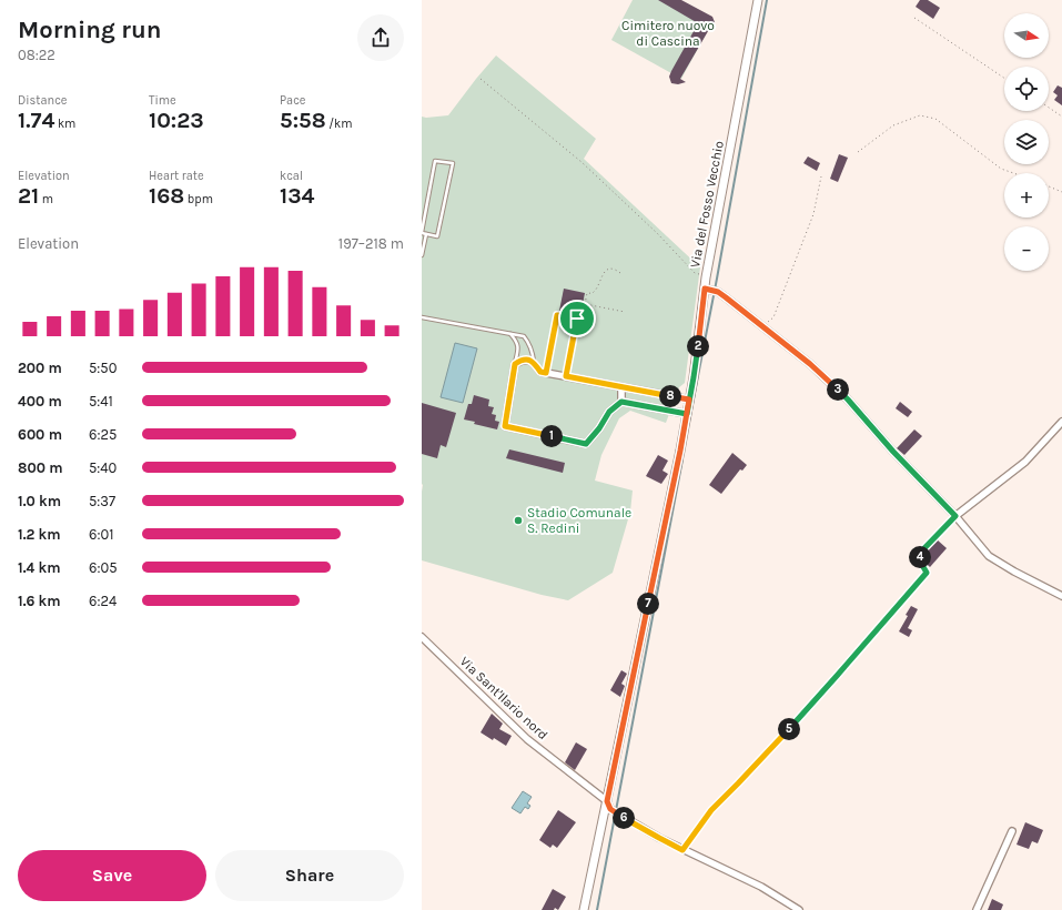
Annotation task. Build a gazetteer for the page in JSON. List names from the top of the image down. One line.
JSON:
{"streets":{"street":["Via del Fosso Vecchio","Via Sant'Ilario nord"]},"crossings":[["Via del Fosso Vecchio","Via Sant'Ilario nord"]],"parks":["Cimitero nuovo di Cascina"],"places":["Stadio Comunale S. Redini"],"north":"right","page":{"heading":["Morning run","08:22"],"map_buttons":["+","−"],"stats":[["Distance","1.74 km"],["Time","10:23"],["Pace","5:58 /km"],["Elevation","21 m"],["Heart rate","168 bpm"],["kcal","134"]],"chart":["Elevation","197–218 m"],"pins":["2","3","8","1","4","7","5","6"],"list":[{"name":"200 m","note":"5:50"},{"name":"400 m","note":"5:41"},{"name":"600 m","note":"6:25"},{"name":"800 m","note":"5:40"},{"name":"1.0 km","note":"5:37"},{"name":"1.2 km","note":"6:01"},{"name":"1.4 km","note":"6:05"},{"name":"1.6 km","note":"6:24"}],"buttons":["Save","Share"]}}
